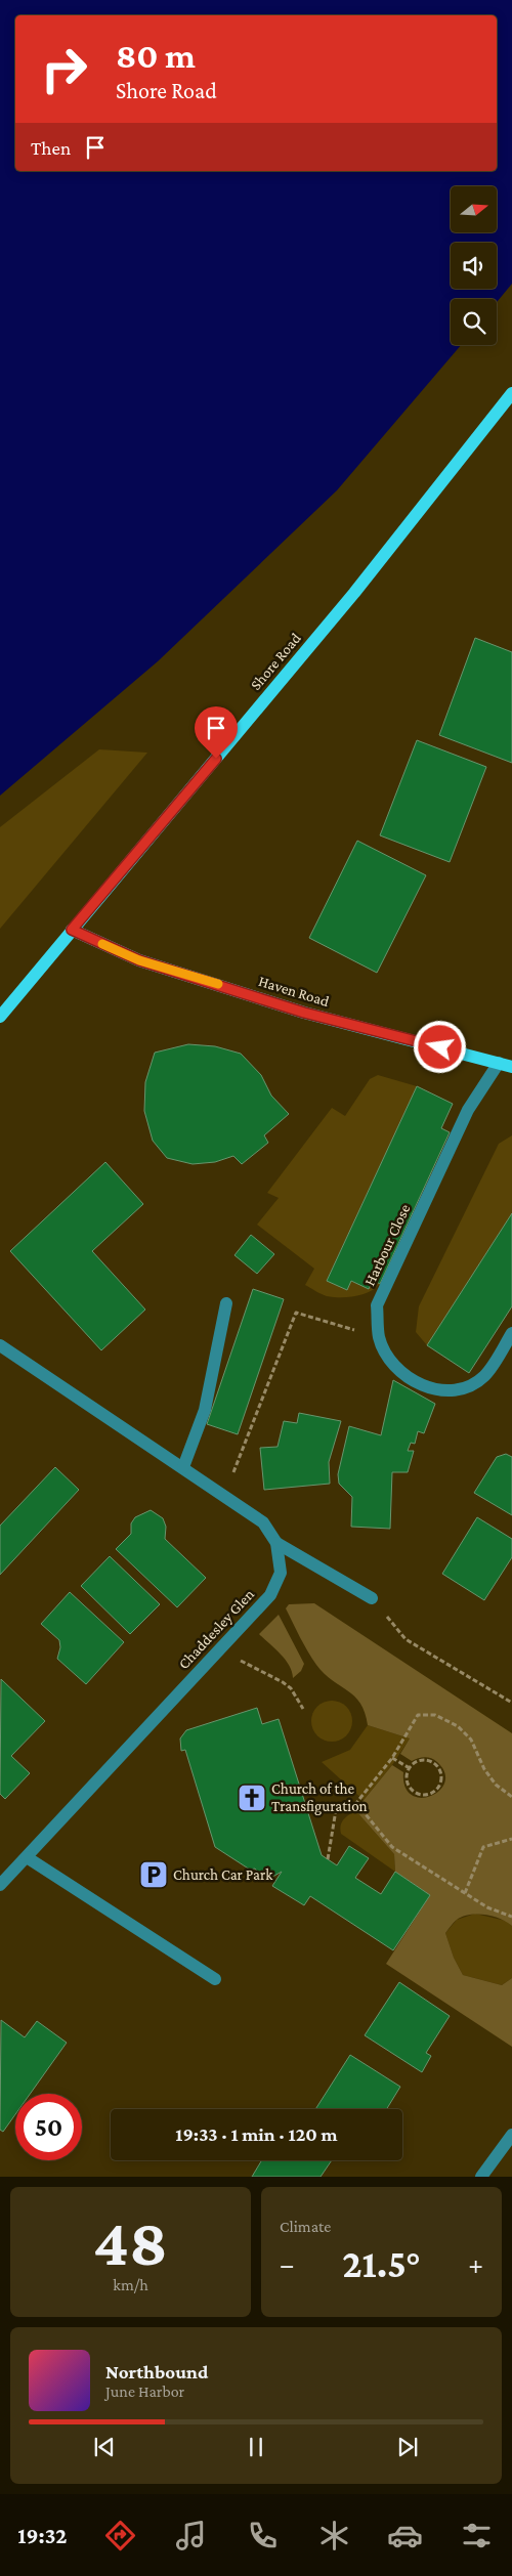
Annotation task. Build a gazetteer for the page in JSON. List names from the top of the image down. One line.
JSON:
{"streets":{"main road":["Shore Road","Haven Road"],"street":["Harbour Close","Chaddesley Glen"]},"crossings":[["Shore Road","Haven Road"],["Haven Road","Harbour Close"]],"places":{"church":["Church of the Transfiguration"],"parking":["Church Car Park"]},"north":"right","page":{"turn":["80 m","Shore Road"],"then":"Then","limit":"50","trip":"19:33 · 1 min · 120 m","tile":[["48","km/h"],"Climate"],"heat":["−","21.5°","+"],"song":["Northbound","June Harbor"],"tabs":"19:32"}}
